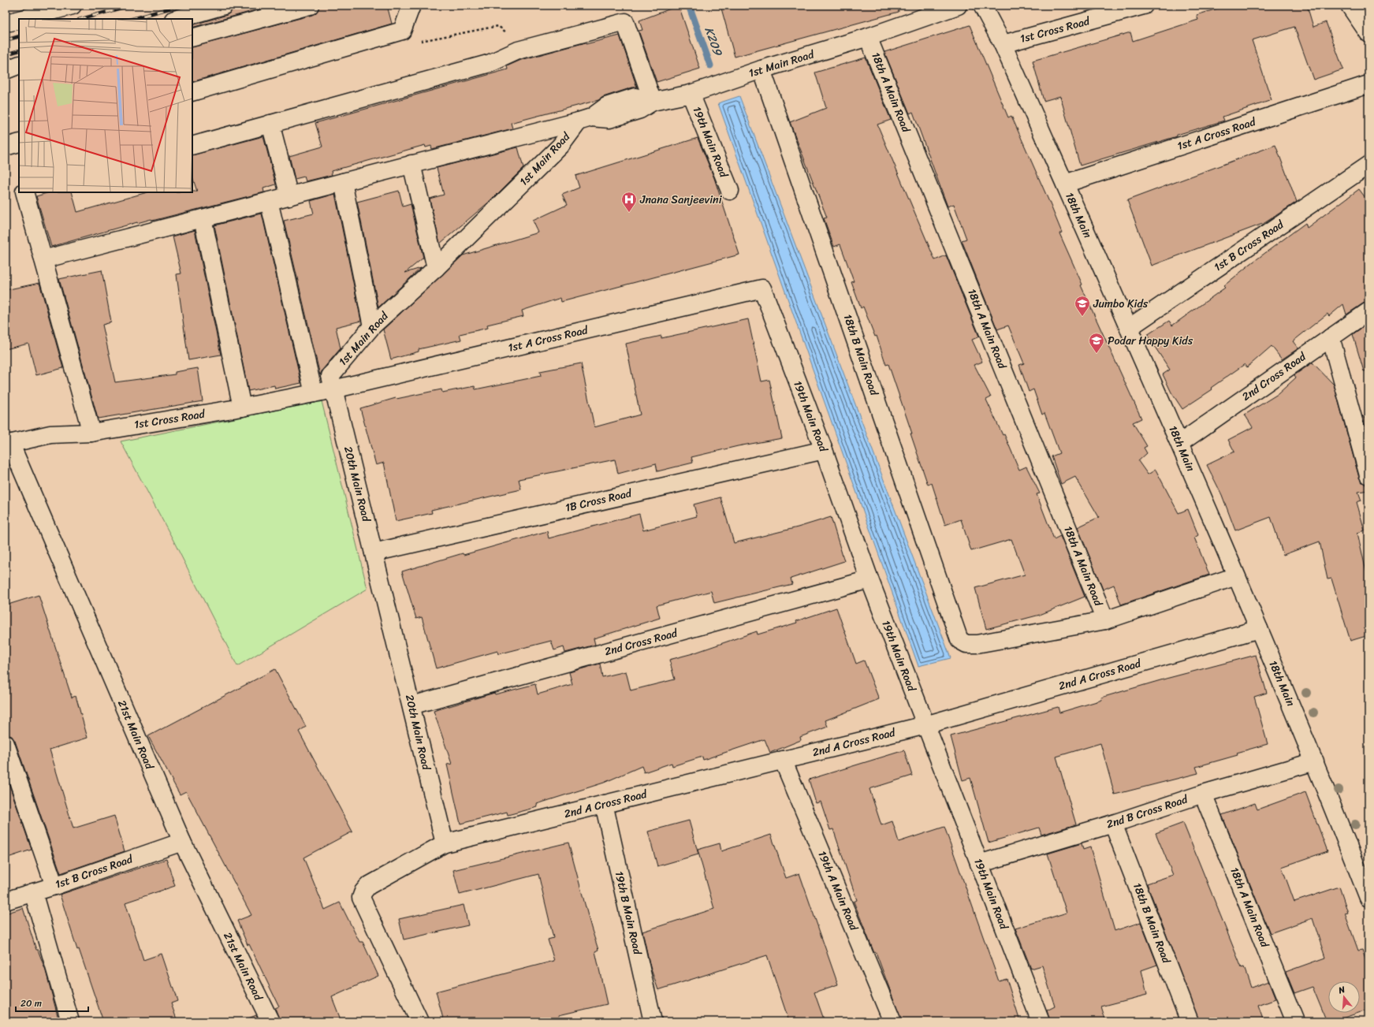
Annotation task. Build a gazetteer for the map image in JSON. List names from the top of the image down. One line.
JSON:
{"streets":{"street":["1st Cross Road","1st Main Road","18th A Main Road","1st A Cross Road","19th Main Road","18th Main","1st B Cross Road","18th B Main Road","2nd Cross Road","20th Main Road","1B Cross Road","2nd A Cross Road","21st Main Road","2nd B Cross Road","19th A Main Road","19th B Main Road"]},"crossings":[["1st Cross Road","1st Main Road"],["1st Cross Road","1st A Cross Road"],["1st Cross Road","18th Main"],["1st Cross Road","20th Main Road"],["1st Cross Road","21st Main Road"],["1st Main Road","18th A Main Road"],["1st Main Road","1st A Cross Road"],["1st Main Road","19th Main Road"],["1st Main Road","18th B Main Road"],["1st Main Road","20th Main Road"],["18th A Main Road","18th B Main Road"],["18th A Main Road","2nd B Cross Road"],["1st A Cross Road","19th Main Road"],["1st A Cross Road","18th Main"],["1st A Cross Road","20th Main Road"],["19th Main Road","2nd Cross Road"],["19th Main Road","1B Cross Road"],["19th Main Road","2nd A Cross Road"],["19th Main Road","2nd B Cross Road"],["18th Main","1st B Cross Road"],["18th Main","2nd Cross Road"],["18th Main","2nd A Cross Road"],["18th Main","2nd B Cross Road"],["1st B Cross Road","21st Main Road"],["18th B Main Road","2nd B Cross Road"],["2nd Cross Road","20th Main Road"],["20th Main Road","1B Cross Road"],["20th Main Road","2nd A Cross Road"],["2nd A Cross Road","19th A Main Road"],["2nd A Cross Road","19th B Main Road"]],"water":["K209"],"places":{"hospital":["Jnana Sanjeevini"],"school or university":["Jumbo Kids","Podar Happy Kids"]},"scale_bar":"20 m","north":"top"}
